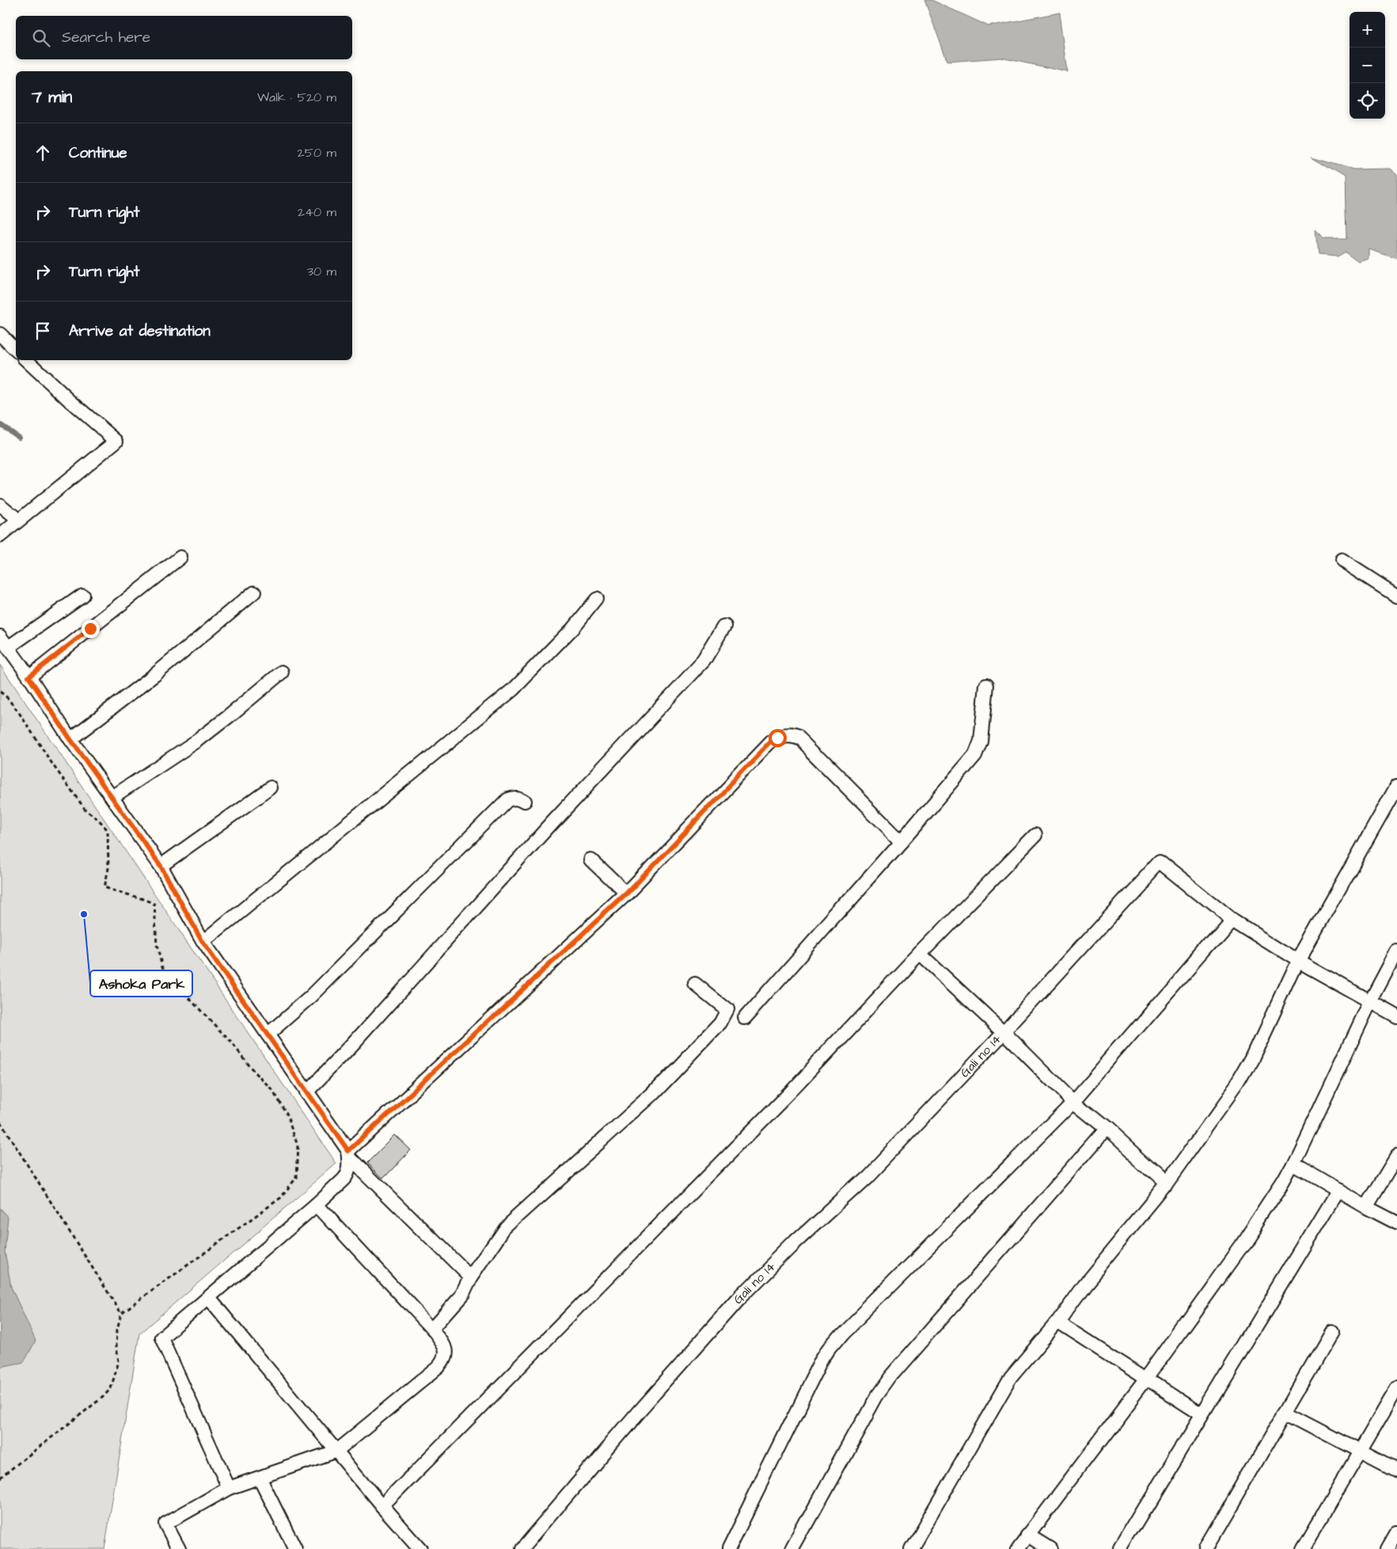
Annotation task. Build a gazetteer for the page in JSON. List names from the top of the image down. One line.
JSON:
{"streets":{"street":["Gali no 14"]},"places":["Ashoka Park"],"page":{"map_buttons":["+","−"],"search":"Search here","heading":["7 min","Walk · 520 m"],"list":[["Continue","250 m"],["Turn right","240 m"],["Turn right","30 m"],"Arrive at destination"]}}
